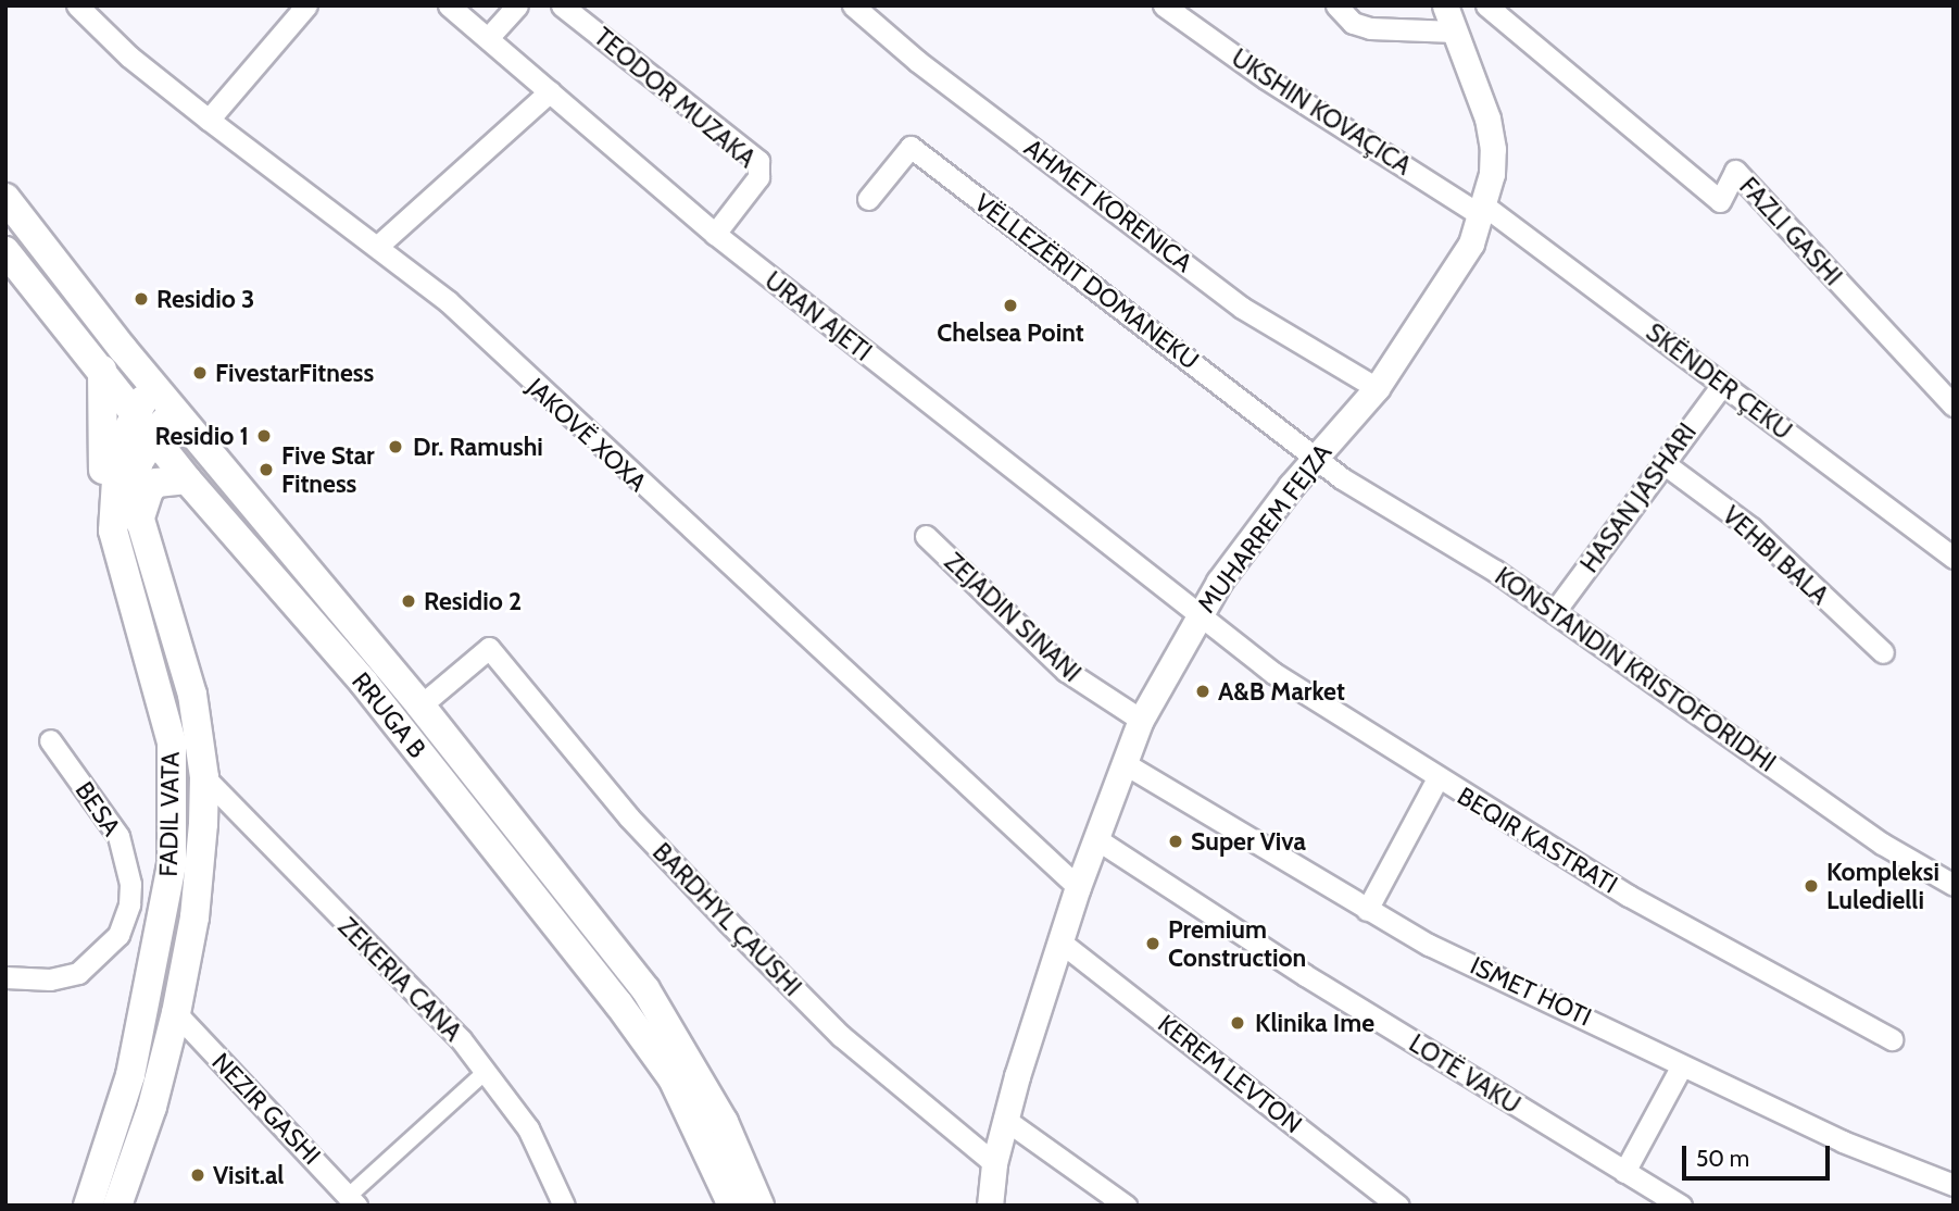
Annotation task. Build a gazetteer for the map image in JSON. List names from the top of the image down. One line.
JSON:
{"streets":{"main road":["RRUGA B","FADIL VATA"],"street":["TEODOR MUZAKA","UKSHIN KOVAÇICA","AHMET KORENICA","FAZLI GASHI","VËLLEZËRIT DOMANEKU","URAN AJETI","SKËNDER ÇEKU","JAKOVË XOXA","HASAN JASHARI","MUHARREM FEJZA","VEHBI BALA","ZEJADIN SINANI","KONSTANDIN KRISTOFORIDHI","BESA","BEQIR KASTRATI","BARDHYL ÇAUSHI","ZEKERIA CANA","ISMET HOTI","KEREM LEVTON","LOTË VAKU","NEZIR GASHI"]},"crossings":[["TEODOR MUZAKA","URAN AJETI"],["UKSHIN KOVAÇICA","SKËNDER ÇEKU"],["UKSHIN KOVAÇICA","MUHARREM FEJZA"],["AHMET KORENICA","MUHARREM FEJZA"],["VËLLEZËRIT DOMANEKU","MUHARREM FEJZA"],["VËLLEZËRIT DOMANEKU","KONSTANDIN KRISTOFORIDHI"],["URAN AJETI","MUHARREM FEJZA"],["URAN AJETI","BEQIR KASTRATI"],["SKËNDER ÇEKU","HASAN JASHARI"],["SKËNDER ÇEKU","MUHARREM FEJZA"],["JAKOVË XOXA","MUHARREM FEJZA"],["HASAN JASHARI","VEHBI BALA"],["HASAN JASHARI","KONSTANDIN KRISTOFORIDHI"],["MUHARREM FEJZA","ZEJADIN SINANI"],["MUHARREM FEJZA","KONSTANDIN KRISTOFORIDHI"],["MUHARREM FEJZA","BEQIR KASTRATI"],["MUHARREM FEJZA","BARDHYL ÇAUSHI"],["MUHARREM FEJZA","ISMET HOTI"],["MUHARREM FEJZA","KEREM LEVTON"],["MUHARREM FEJZA","LOTË VAKU"],["RRUGA B","FADIL VATA"],["RRUGA B","BARDHYL ÇAUSHI"],["FADIL VATA","ZEKERIA CANA"],["FADIL VATA","NEZIR GASHI"]],"places":["Residio 3","Chelsea Point","FivestarFitness","Residio 1","Dr. Ramushi","Five Star Fitness","Residio 2","A&B Market","Super Viva","Kompleksi Luledielli","Premium Construction","Klinika Ime","Visit.al"],"scale_bar":"50 m"}
